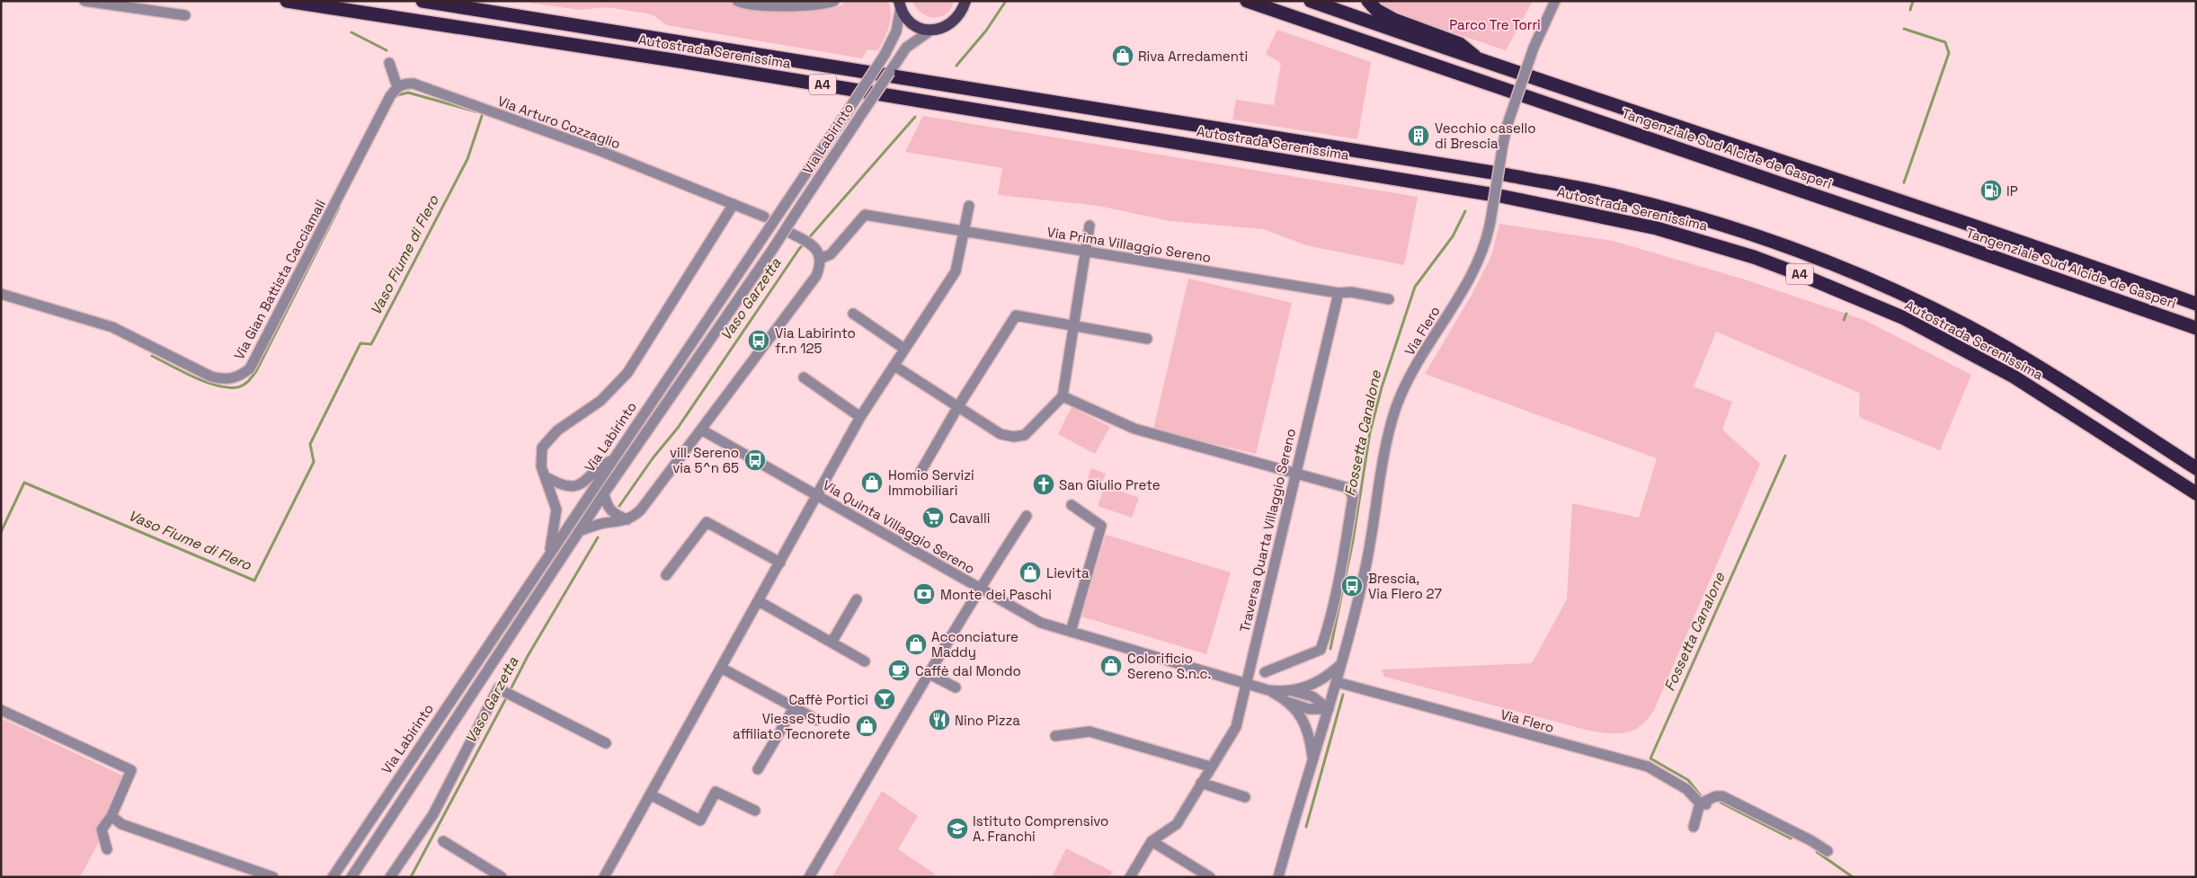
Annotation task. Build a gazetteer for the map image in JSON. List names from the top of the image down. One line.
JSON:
{"streets":{"highway":["Autostrada Serenissima","A4","Tangenziale Sud Alcide de Gasperi"],"main road":["Via Labirinto"],"street":["Via Arturo Cozzaglio","Via Prima Villaggio Sereno","Via Gian Battista Cacciamali","Via Flero","Via Quinta Villaggio Sereno","Traversa Quarta Villaggio Sereno"]},"crossings":[["Via Arturo Cozzaglio","Via Gian Battista Cacciamali"],["Via Prima Villaggio Sereno","Traversa Quarta Villaggio Sereno"],["Via Flero","Via Quinta Villaggio Sereno"],["Via Quinta Villaggio Sereno","Traversa Quarta Villaggio Sereno"]],"water":["Vaso Fiume di Flero","Vaso Garzetta","Fossetta Canalone"],"parks":["Parco Tre Torri"],"places":{"shop":["Riva Arredamenti","Homio Servizi Immobiliari","Lievita","Acconciature Maddy","Colorificio Sereno S.n.c.","Viesse Studio affiliato Tecnorete"],"building":["Vecchio casello di Brescia"],"fuel station":["IP"],"bus stop":["Via Labirinto fr.n 125","vill. Sereno via 5^n 65","Brescia, Via Flero 27"],"church":["San Giulio Prete"],"supermarket":["Cavalli"],"bank":["Monte dei Paschi"],"cafe":["Caffè dal Mondo"],"bar":["Caffè Portici"],"restaurant":["Nino Pizza"],"school or university":["Istituto Comprensivo A. Franchi"]}}
